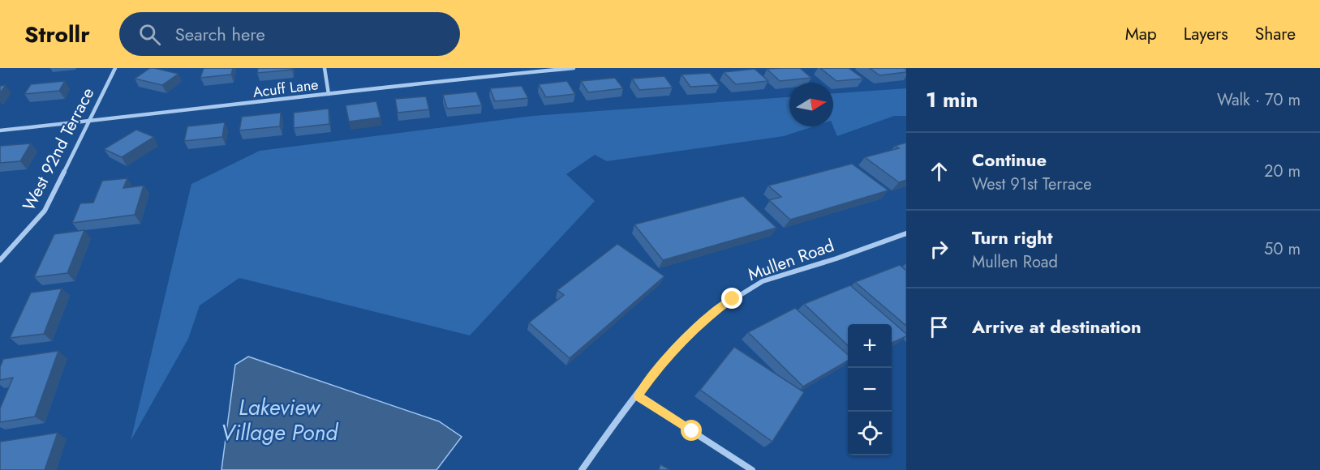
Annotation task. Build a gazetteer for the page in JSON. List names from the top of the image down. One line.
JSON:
{"streets":{"street":["Acuff Lane","West 92nd Terrace","Mullen Road"]},"crossings":[["Acuff Lane","West 92nd Terrace"]],"water":["Lakeview Village Pond"],"north":"right","page":{"header":"Strollr","search":"Search here","nav":["Map","Layers","Share"],"heading":["1 min","Walk · 70 m"],"list":[["Continue","West 91st Terrace","20 m"],["Turn right","Mullen Road","50 m"],"Arrive at destination"],"map_buttons":["+","−"]}}
